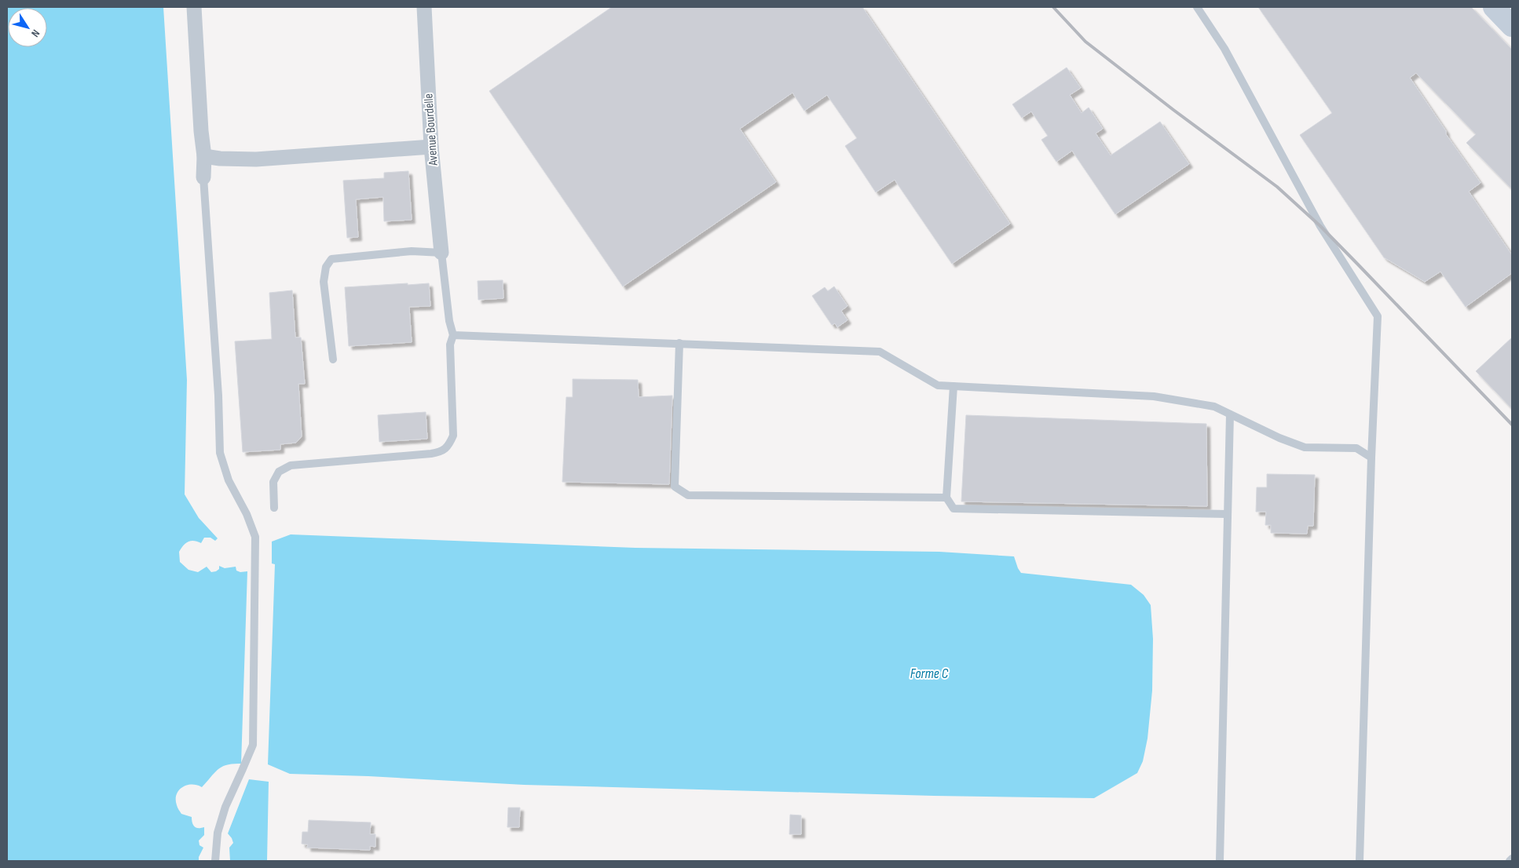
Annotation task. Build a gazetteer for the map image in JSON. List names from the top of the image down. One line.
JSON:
{"streets":{"street":["Avenue Bourdelle"]},"water":["Forme C"],"north":"bottom right"}
